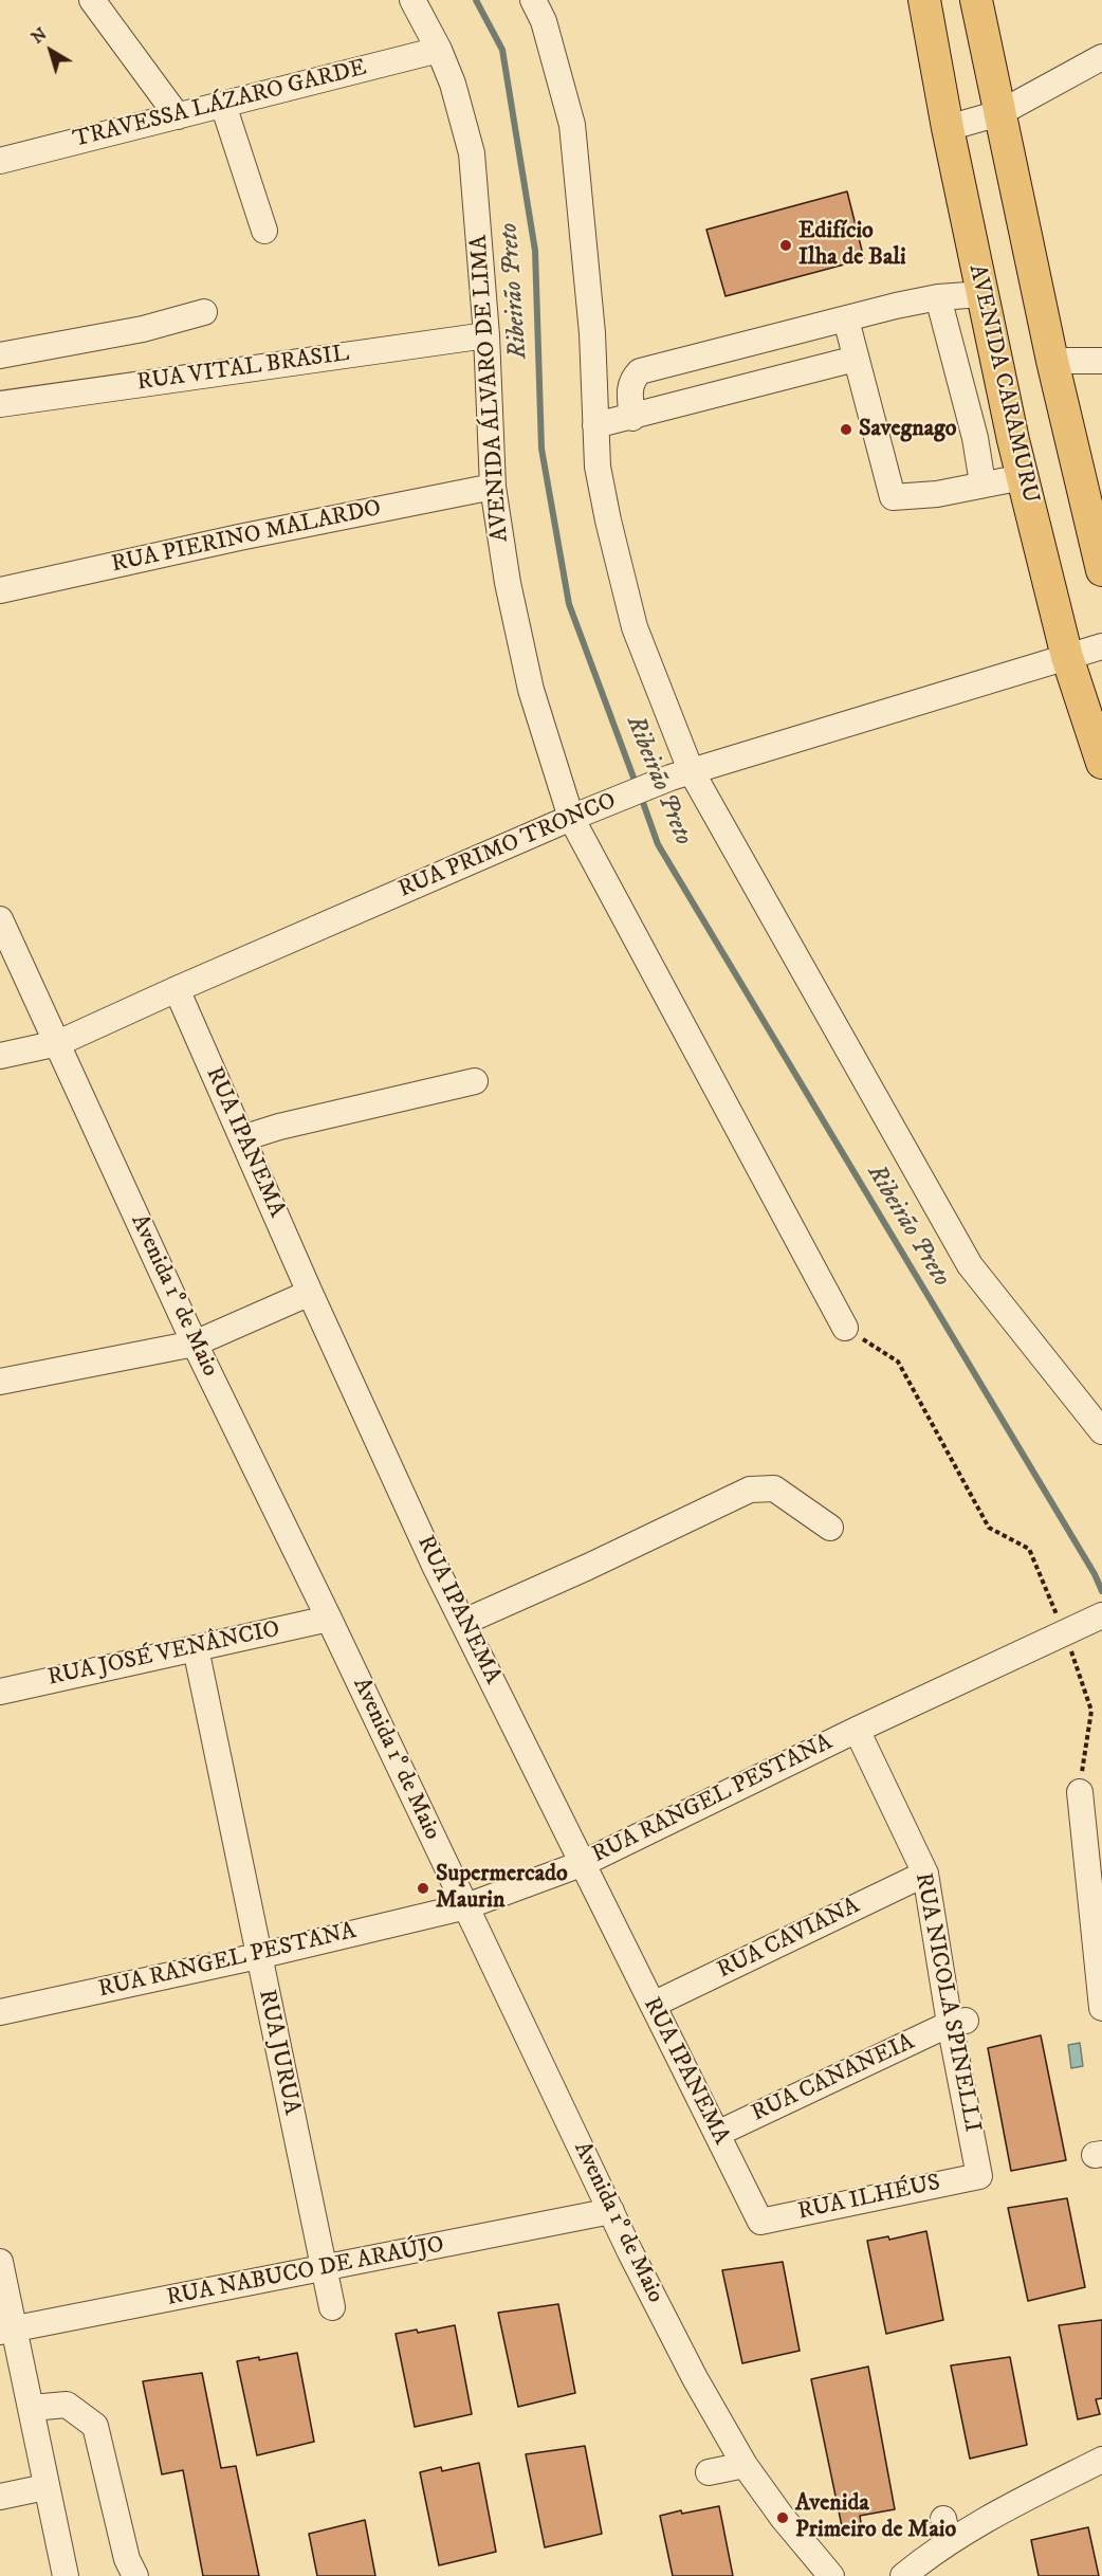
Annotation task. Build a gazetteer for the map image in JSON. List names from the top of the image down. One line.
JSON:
{"streets":{"main road":["AVENIDA CARAMURU"],"street":["TRAVESSA LÁZARO GARDE","RUA VITAL BRASIL","AVENIDA ÁLVARO DE LIMA","RUA PIERINO MALARDO","RUA PRIMO TRONCO","RUA IPANEMA","Avenida 1º de Maio","RUA JOSÉ VENÂNCIO","RUA RANGEL PESTANA","RUA CAVIANA","RUA NICOLA SPINELLI","RUA JURUA","RUA CANANEIA","RUA ILHÉUS","RUA NABUCO DE ARAÚJO"]},"crossings":[["TRAVESSA LÁZARO GARDE","AVENIDA ÁLVARO DE LIMA"],["RUA VITAL BRASIL","AVENIDA ÁLVARO DE LIMA"],["AVENIDA CARAMURU","RUA PRIMO TRONCO"],["AVENIDA ÁLVARO DE LIMA","RUA PIERINO MALARDO"],["AVENIDA ÁLVARO DE LIMA","RUA PRIMO TRONCO"],["RUA PRIMO TRONCO","RUA IPANEMA"],["RUA PRIMO TRONCO","Avenida 1º de Maio"],["RUA IPANEMA","RUA RANGEL PESTANA"],["RUA IPANEMA","RUA CAVIANA"],["RUA IPANEMA","RUA CANANEIA"],["RUA IPANEMA","RUA ILHÉUS"],["Avenida 1º de Maio","RUA JOSÉ VENÂNCIO"],["Avenida 1º de Maio","RUA RANGEL PESTANA"],["Avenida 1º de Maio","RUA NABUCO DE ARAÚJO"],["RUA JOSÉ VENÂNCIO","RUA JURUA"],["RUA RANGEL PESTANA","RUA NICOLA SPINELLI"],["RUA RANGEL PESTANA","RUA JURUA"],["RUA CAVIANA","RUA NICOLA SPINELLI"],["RUA NICOLA SPINELLI","RUA CANANEIA"],["RUA NICOLA SPINELLI","RUA ILHÉUS"],["RUA JURUA","RUA NABUCO DE ARAÚJO"]],"water":["Ribeirão Preto"],"places":["Edifício Ilha de Bali","Savegnago","Supermercado Maurin","Avenida Primeiro de Maio"],"north":"top left"}
